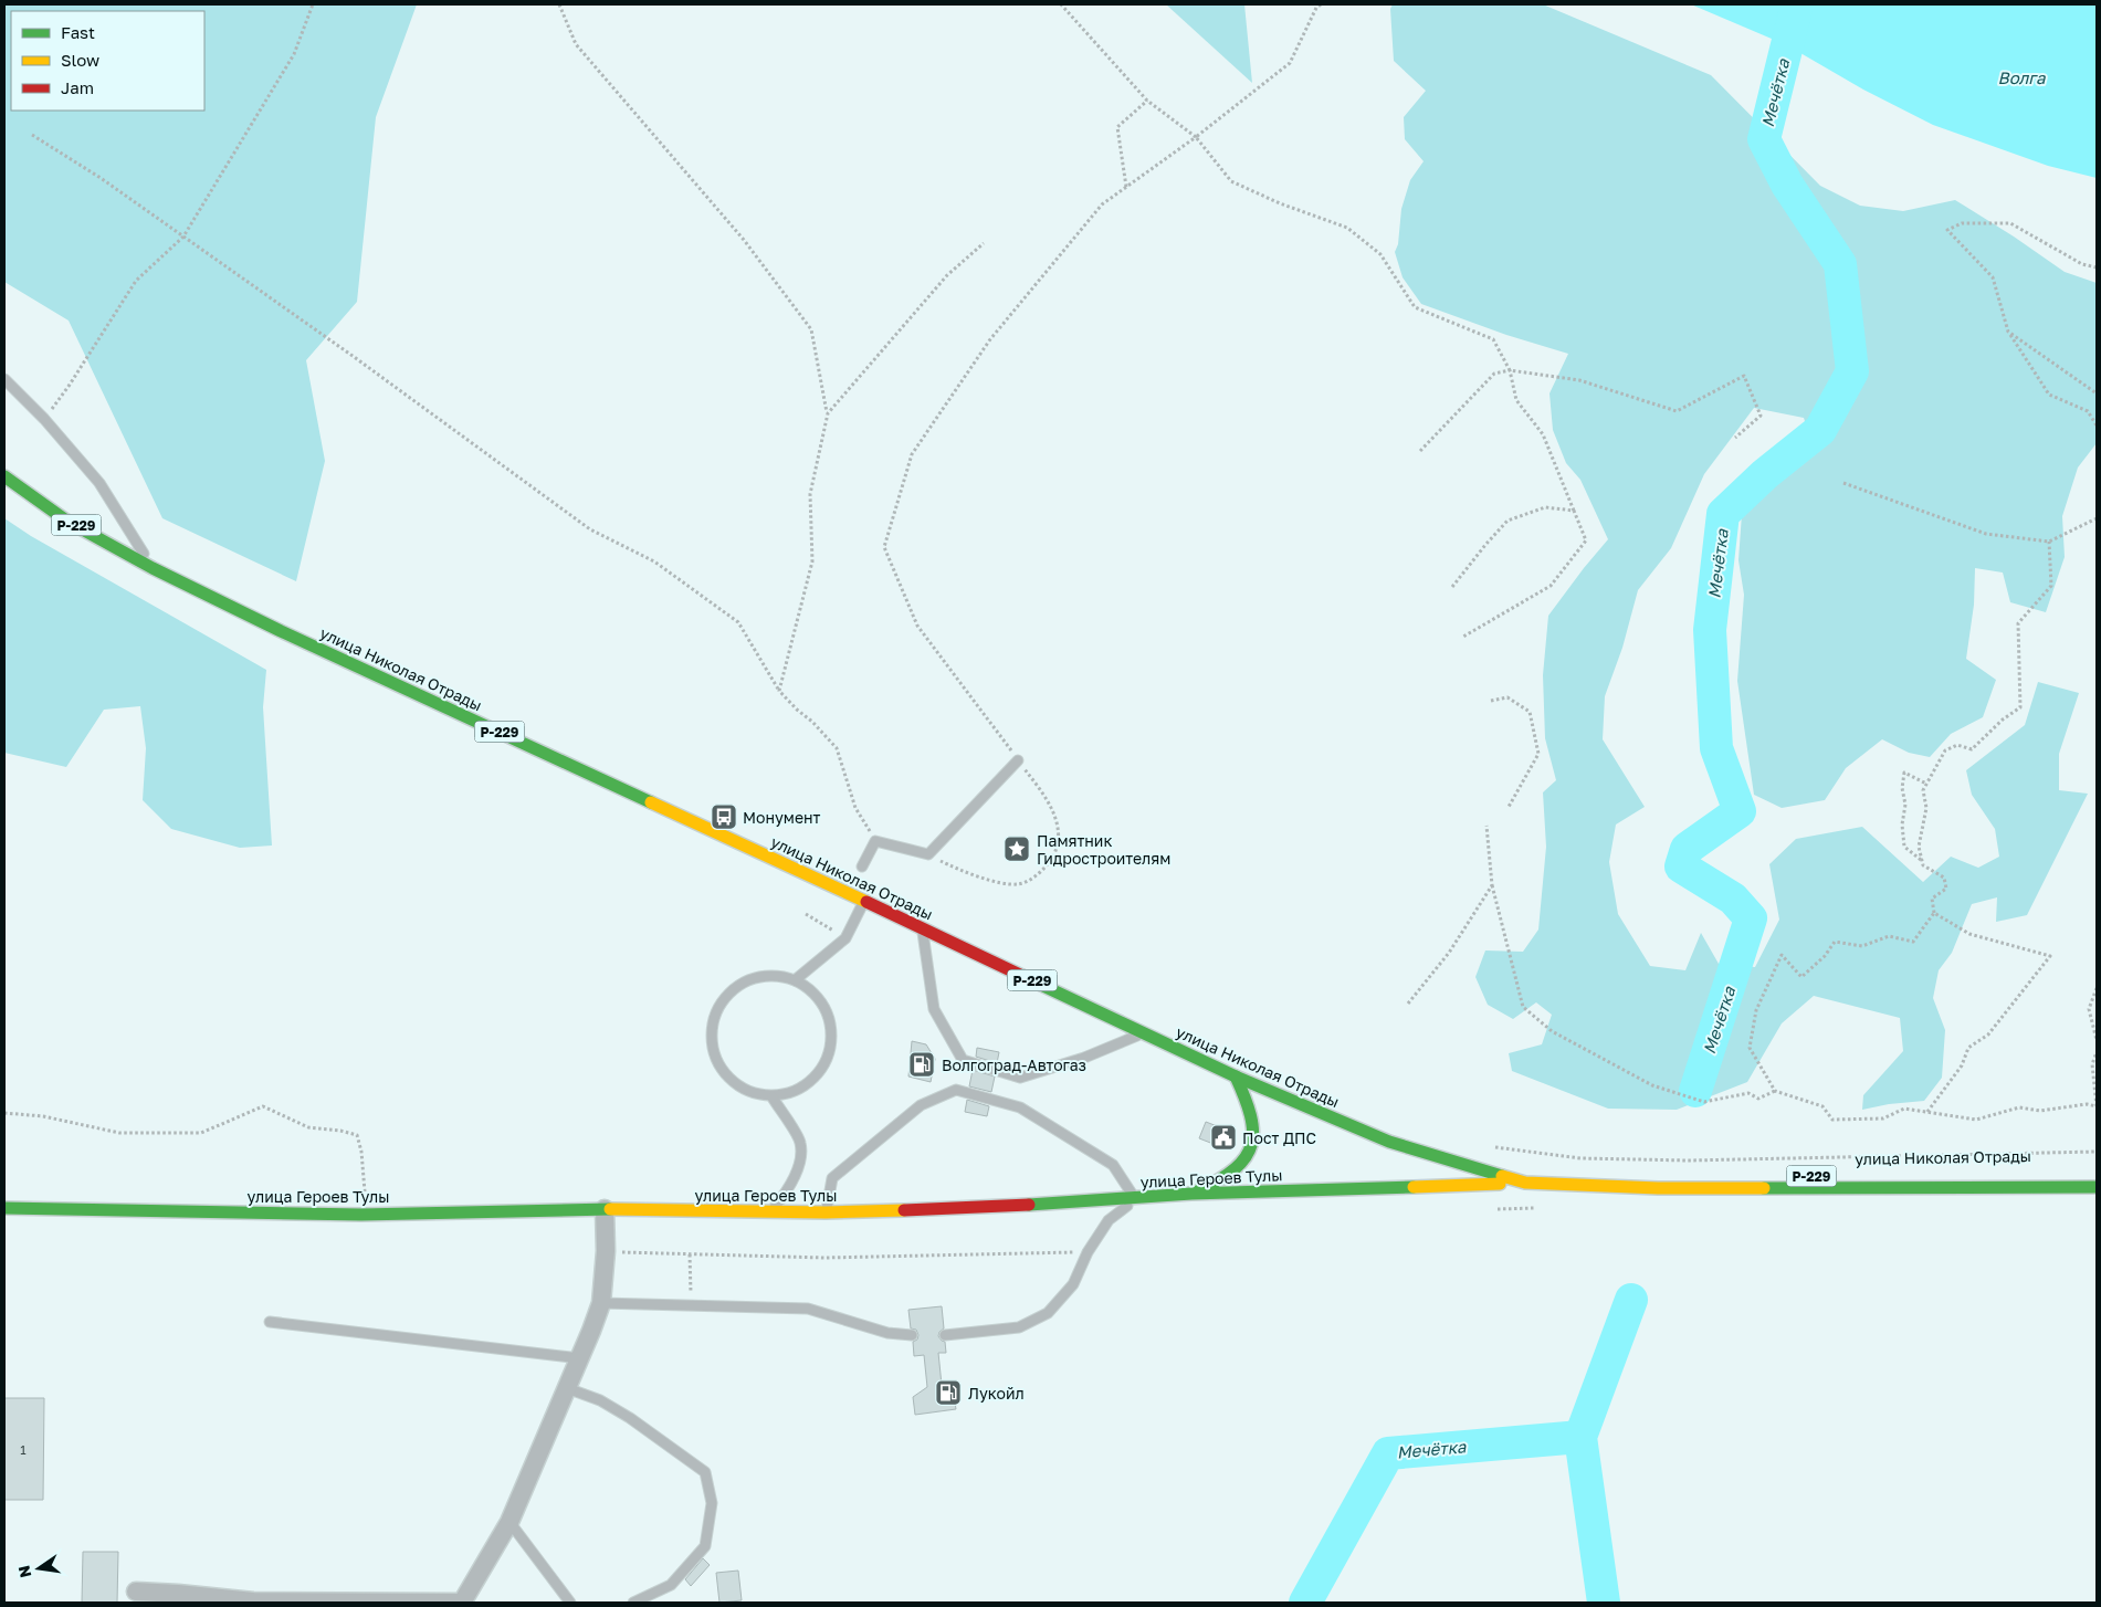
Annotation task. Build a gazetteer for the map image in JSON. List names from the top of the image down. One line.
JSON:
{"streets":{"main road":["Р-229","улица Николая Отрады","улица Героев Тулы"]},"crossings":[["улица Николая Отрады","улица Героев Тулы"]],"water":["Волга","Мечётка"],"places":{"bus stop":["Монумент"],"place":["Памятник Гидростроителям"],"fuel station":["Волгоград-Автогаз","Лукойл"],"public building":["Пост ДПС"]},"house_numbers":["1"],"legend":["Fast","Slow","Jam"],"north":"left"}
